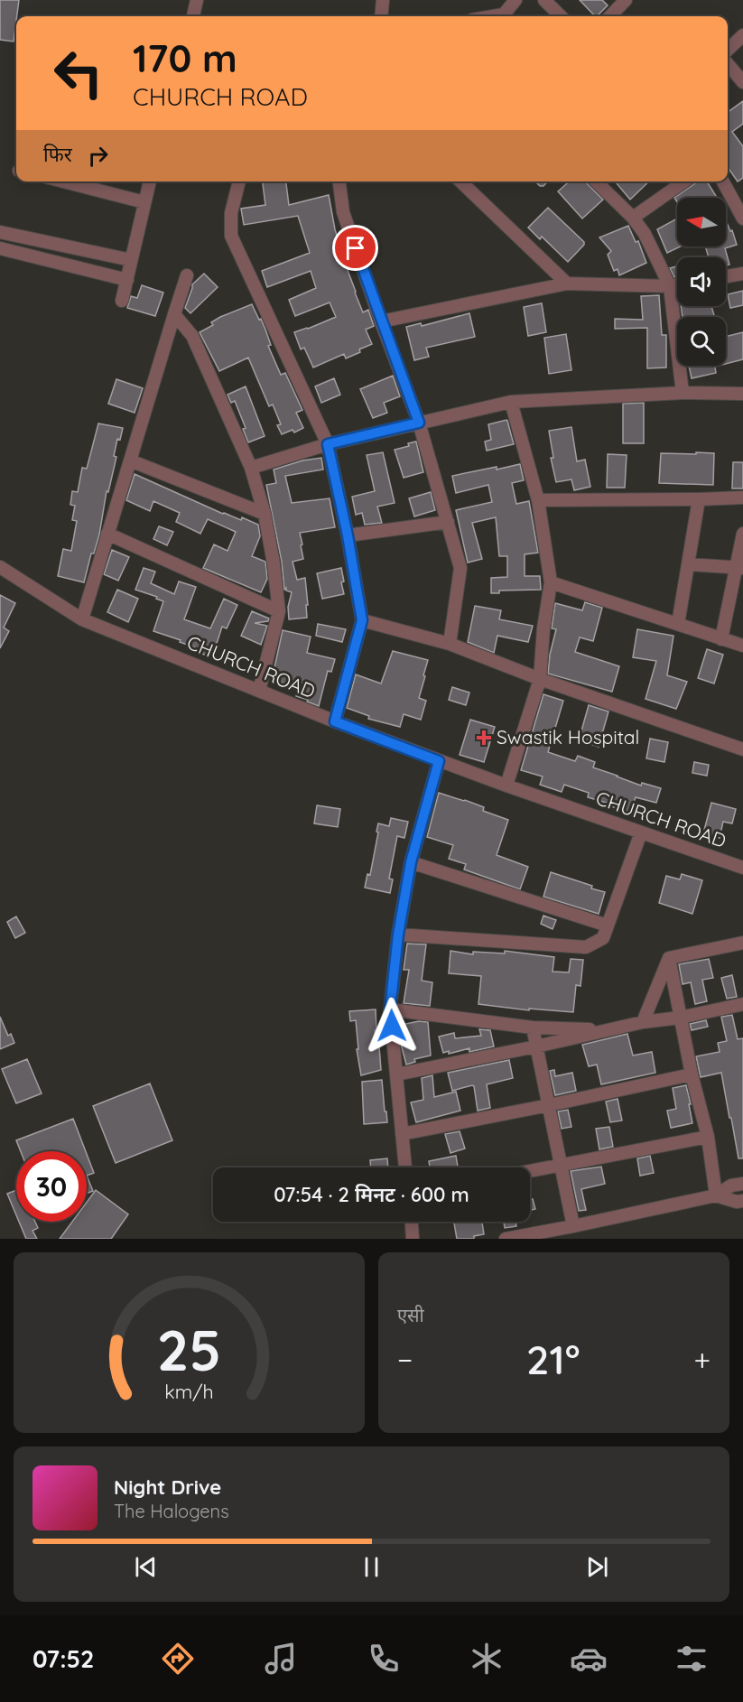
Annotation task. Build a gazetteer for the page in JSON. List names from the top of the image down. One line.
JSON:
{"streets":{"street":["CHURCH ROAD"]},"places":{"health":["Swastik Hospital"]},"north":"left","page":{"turn":["170 m","CHURCH ROAD"],"then":"फिर","limit":"30","trip":"07:54 · 2 मिनट · 600 m","tile":"एसी","heat":["−","21°","+"],"song":["Night Drive","The Halogens"],"tabs":"07:52","gauge":["25","km/h"]}}
